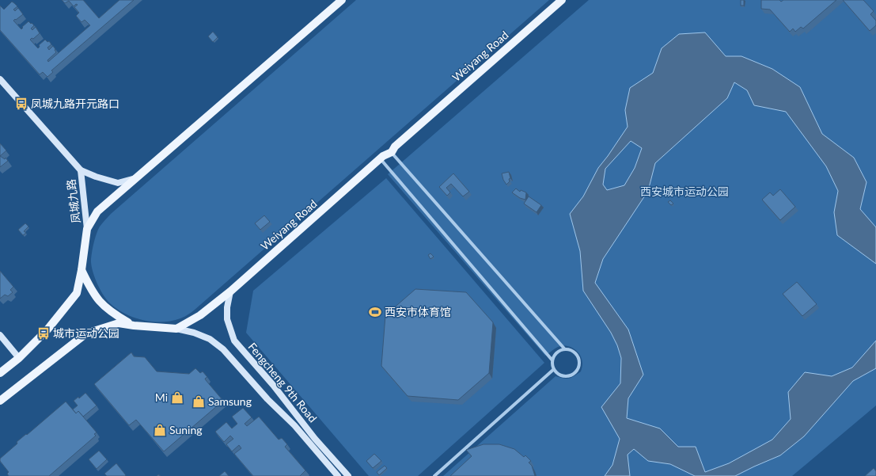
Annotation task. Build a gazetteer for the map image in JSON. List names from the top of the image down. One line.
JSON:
{"streets":{"main road":["Weiyang Road"],"street":["凤城九路","Fengcheng 9th Road"]},"crossings":[["Weiyang Road","Fengcheng 9th Road"]],"parks":["西安城市运动公园"],"places":{"bus stop":["凤城九路开元路口","城市运动公园"],"sports":["西安市体育馆"],"shop":["Mi","Samsung","Suning"]}}
